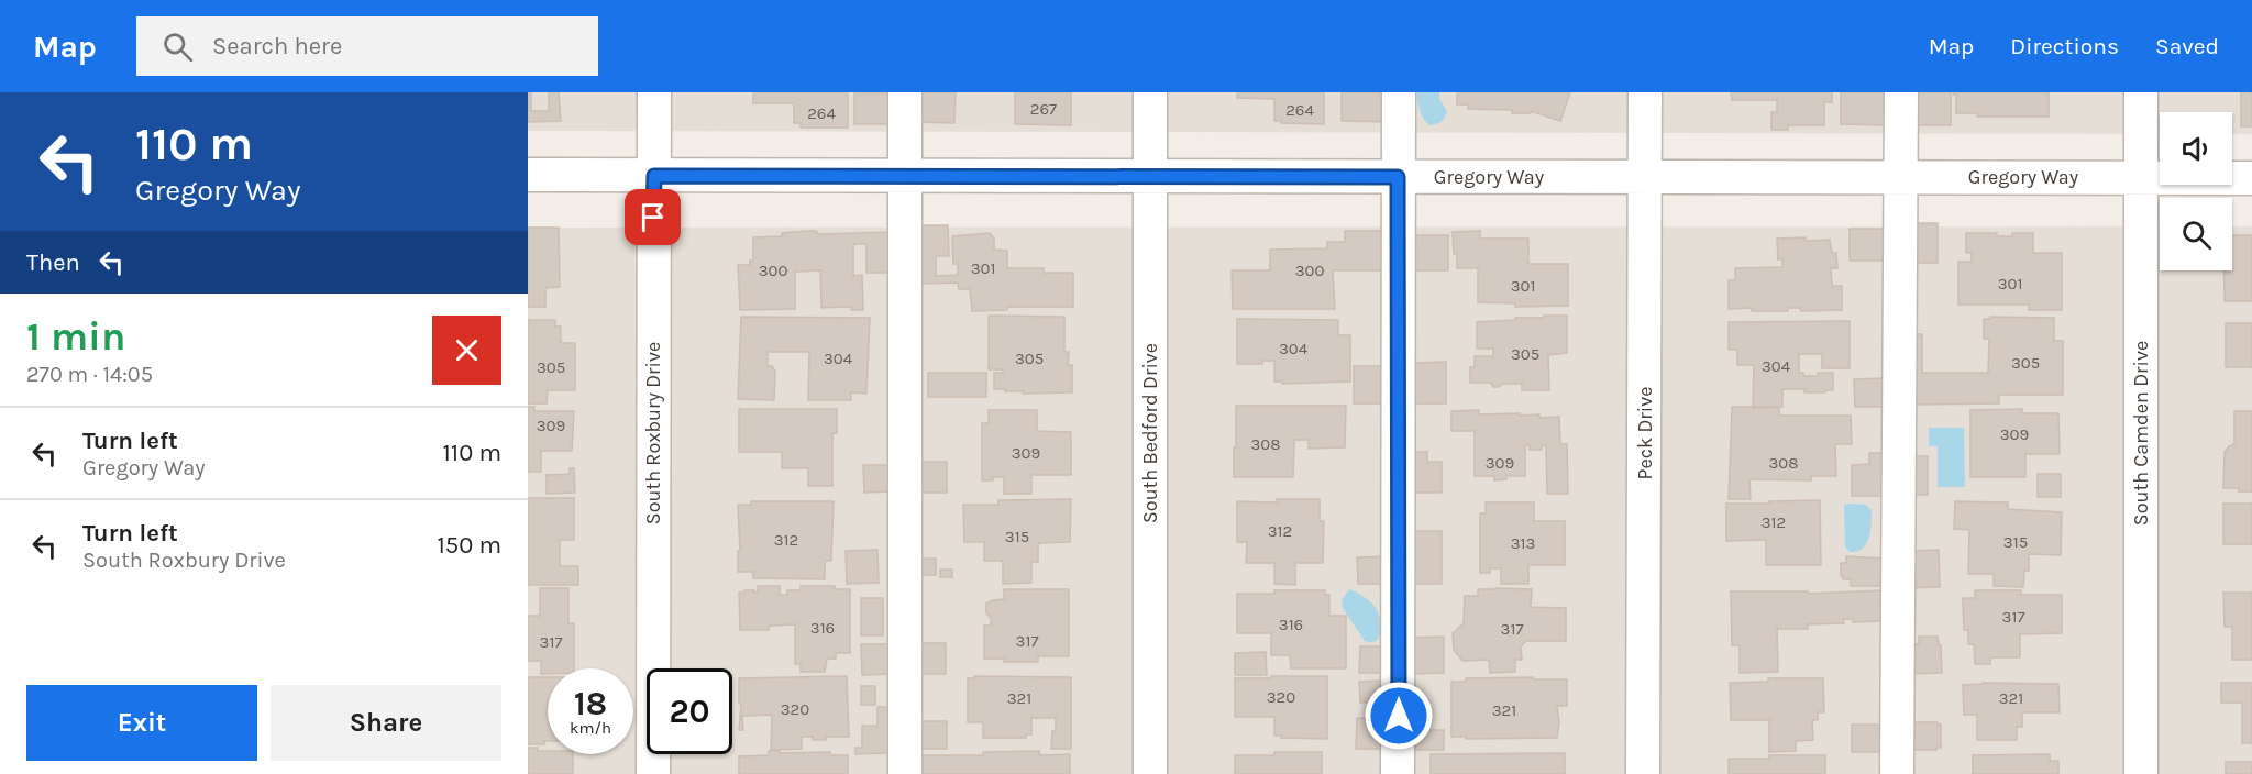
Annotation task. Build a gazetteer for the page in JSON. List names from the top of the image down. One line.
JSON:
{"streets":{"street":["Gregory Way","South Roxbury Drive","South Bedford Drive","Peck Drive","South Camden Drive"]},"crossings":[["Gregory Way","South Roxbury Drive"],["Gregory Way","South Bedford Drive"],["Gregory Way","Peck Drive"],["Gregory Way","South Camden Drive"]],"house_numbers":["267","264","264","301","300","300","301","301","304","305","304","305","305","304","305","309","309","308","309","309","308","312","312","315","312","315","313","317","316","316","317","317","317","320","321","321","320","321"],"page":{"header":"Map","search":"Search here","nav":["Map","Directions","Saved"],"turn":["110 m","Gregory Way"],"then":"Then","heading":["1 min","270 m · 14:05"],"list":[{"name":"Turn left","note":"Gregory Way","value":"110 m"},{"name":"Turn left","note":"South Roxbury Drive","value":"150 m"}],"speed":"18 km/h","limit":"20","buttons":["Exit","Share"]}}
